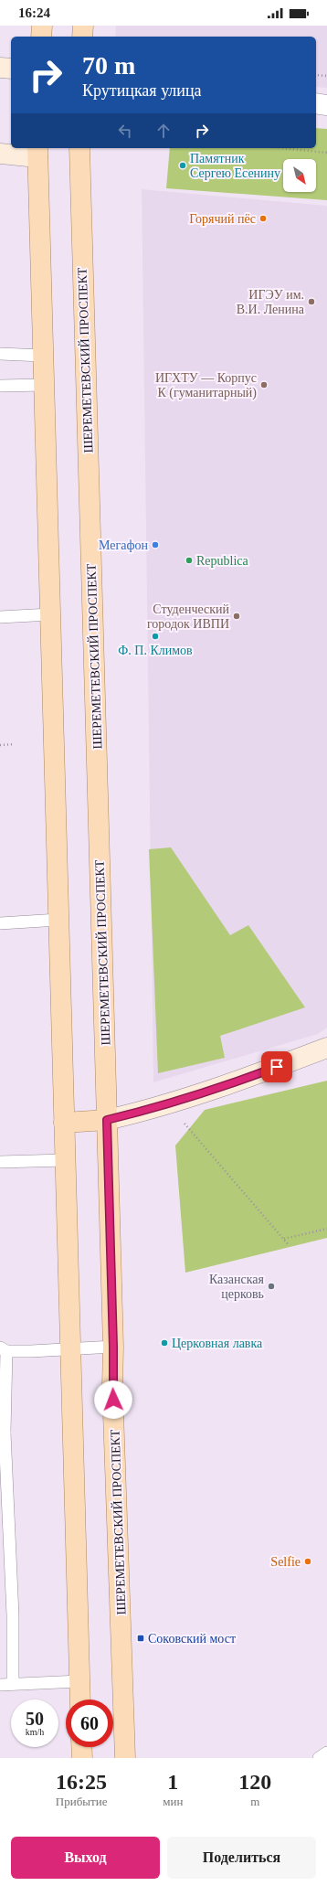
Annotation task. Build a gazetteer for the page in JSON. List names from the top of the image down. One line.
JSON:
{"streets":{"main road":["ШЕРЕМЕТЕВСКИЙ ПРОСПЕКТ"]},"places":{"other":["Памятник Сергею Есенину","Горячий пёс","ИГЭУ им. В.И. Ленина","ИГХТУ — Корпус К (гуманитарный)","Мегафон","Republica","Студенческий городок ИВПИ","Ф. П. Климов","Казанская церковь","Церковная лавка","Selfie"],"transit":["Соковский мост"]},"north":"bottom right","page":{"status":"16:24","turn":["70 m","Крутицкая улица"],"speed":"50 km/h","limit":"60","eta":["16:25","Прибытие","1","мин","120","m"],"buttons":["Выход","Поделиться"]}}
